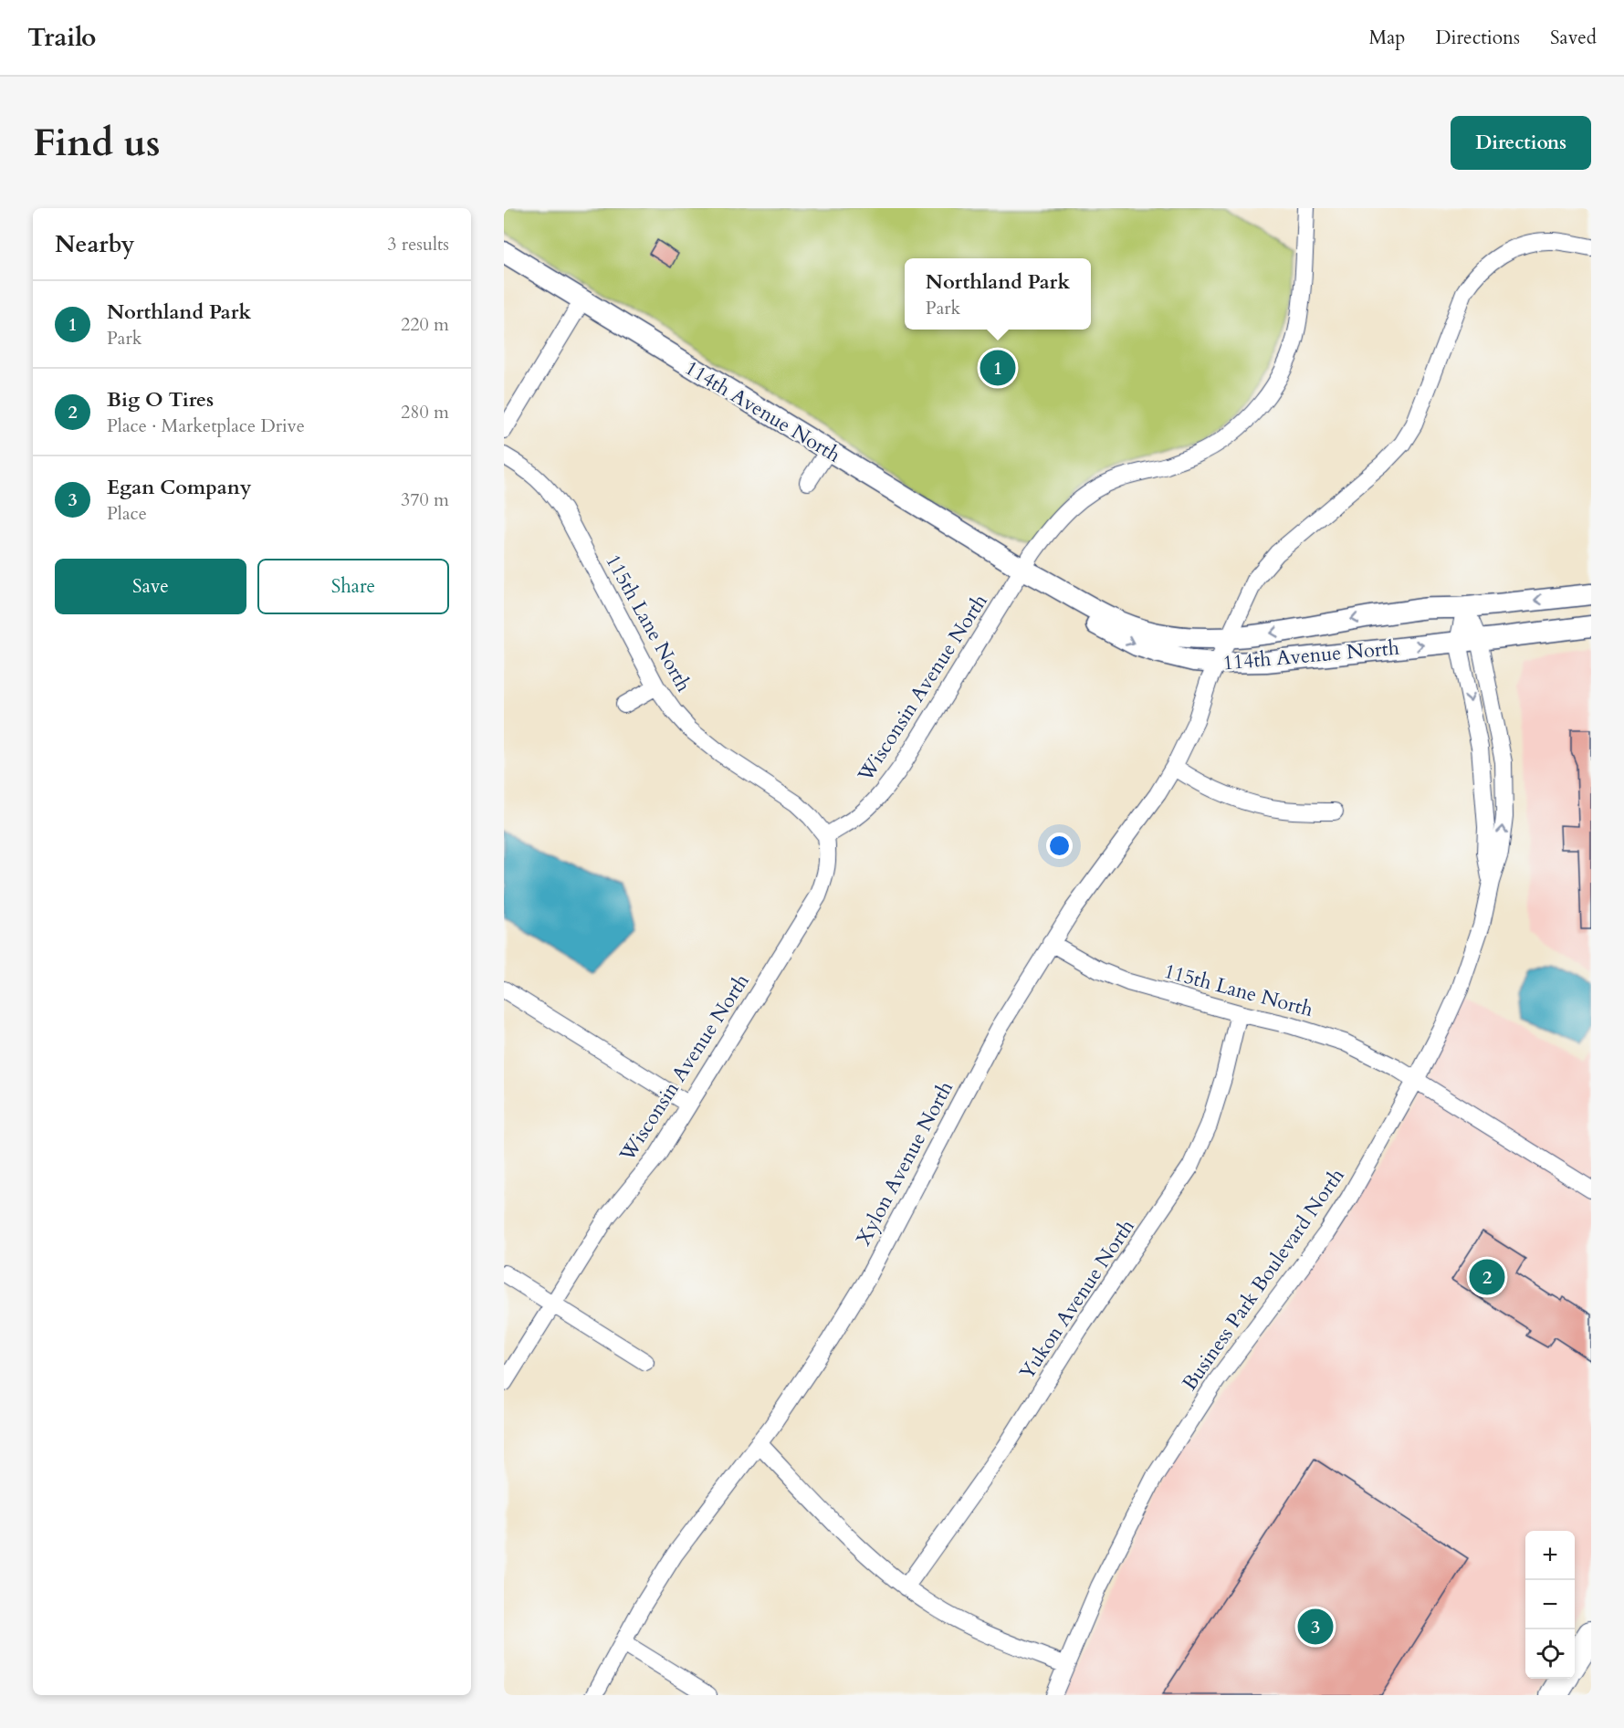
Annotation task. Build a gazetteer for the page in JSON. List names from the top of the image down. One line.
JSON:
{"streets":{"street":["114th Avenue North","115th Lane North","Wisconsin Avenue North","Xylon Avenue North","Business Park Boulevard North","Yukon Avenue North"]},"crossings":[["114th Avenue North","Wisconsin Avenue North"],["114th Avenue North","Xylon Avenue North"],["114th Avenue North","Business Park Boulevard North"],["115th Lane North","Wisconsin Avenue North"],["115th Lane North","Xylon Avenue North"],["115th Lane North","Business Park Boulevard North"],["115th Lane North","Yukon Avenue North"]],"page":{"header":"Trailo","nav":["Map","Directions","Saved"],"buttons":["Directions",["Save","Share"]],"title":"Find us","heading":["Nearby","3 results"],"popup":["Northland Park","Park"],"list":[{"mark":"1","name":"Northland Park","note":"Park","value":"220 m"},{"mark":"2","name":"Big O Tires","note":"Place · Marketplace Drive","value":"280 m"},{"mark":"3","name":"Egan Company","note":"Place","value":"370 m"}],"pins":["1","2","3"],"map_buttons":["+","−"]}}
